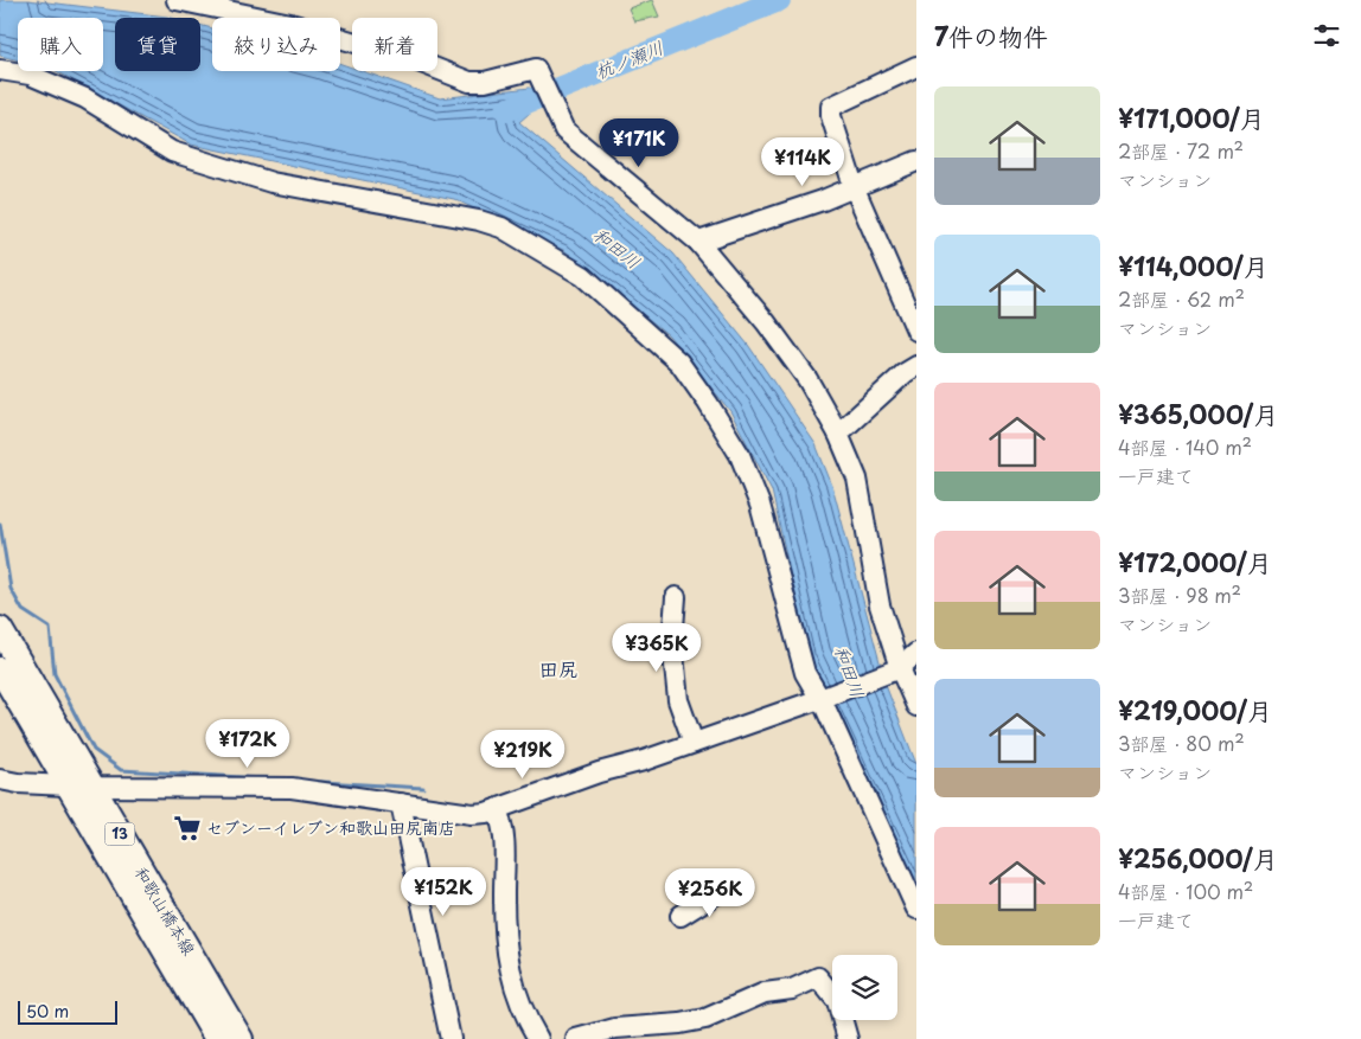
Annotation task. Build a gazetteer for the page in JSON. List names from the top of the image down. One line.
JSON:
{"streets":{"main road":["13","和歌山橋本線"]},"districts":["田尻"],"water":["杭ノ瀬川","和田川"],"places":{"supermarket":["セブンーイレブン和歌山田尻南店"]},"scale_bar":"50 m","page":{"heading":"7件の物件","chip":["購入","賃貸","絞り込み","新着"],"list":[{"name":"¥171,000/月","note":"2部屋 · 72 m² · マンション"},{"name":"¥114,000/月","note":"2部屋 · 62 m² · マンション"},{"name":"¥365,000/月","note":"4部屋 · 140 m² · 一戸建て"},{"name":"¥172,000/月","note":"3部屋 · 98 m² · マンション"},{"name":"¥219,000/月","note":"3部屋 · 80 m² · マンション"},{"name":"¥256,000/月","note":"4部屋 · 100 m² · 一戸建て"}],"price":["¥171K","¥114K","¥365K","¥172K","¥219K","¥152K","¥256K"],"scale":"50 m"}}
